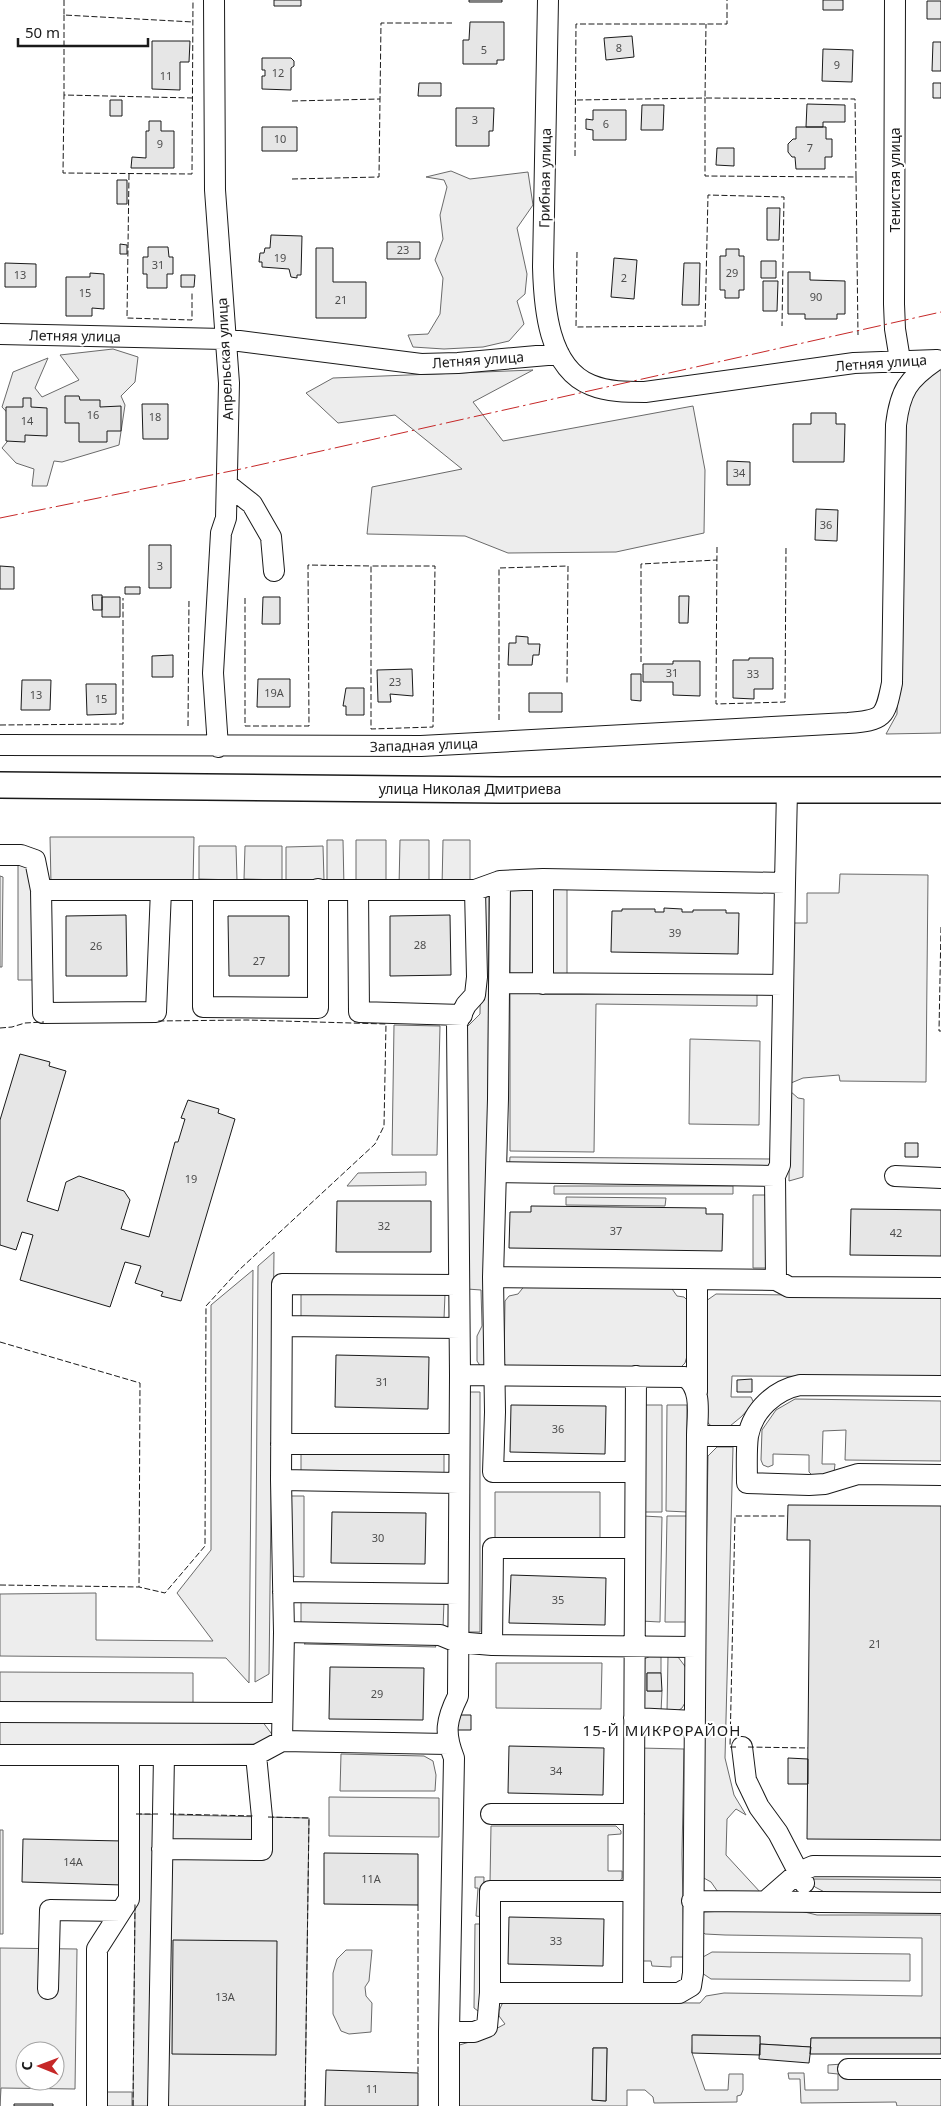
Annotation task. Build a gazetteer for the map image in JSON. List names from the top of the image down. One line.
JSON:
{"streets":{"main road":["улица Николая Дмитриева"],"street":["Грибная улица","Тенистая улица","Летняя улица","Апрельская улица","Западная улица"]},"crossings":[["Грибная улица","Летняя улица"],["Тенистая улица","Летняя улица"],["Летняя улица","Апрельская улица"],["Летняя улица","Западная улица"],["Апрельская улица","Западная улица"]],"districts":["15-Й МИКРОРАЙОН"],"house_numbers":["8","5","9","12","11","3","6","10","9","7","23","19","31","29","13","2","15","90","21","16","18","14","34","36","3","31","33","23","19А","13","15","39","28","26","27","19","32","37","42","31","36","30","35","21","29","34","14А","11А","33","13А","11"],"scale_bar":"50 m","north":"left"}
